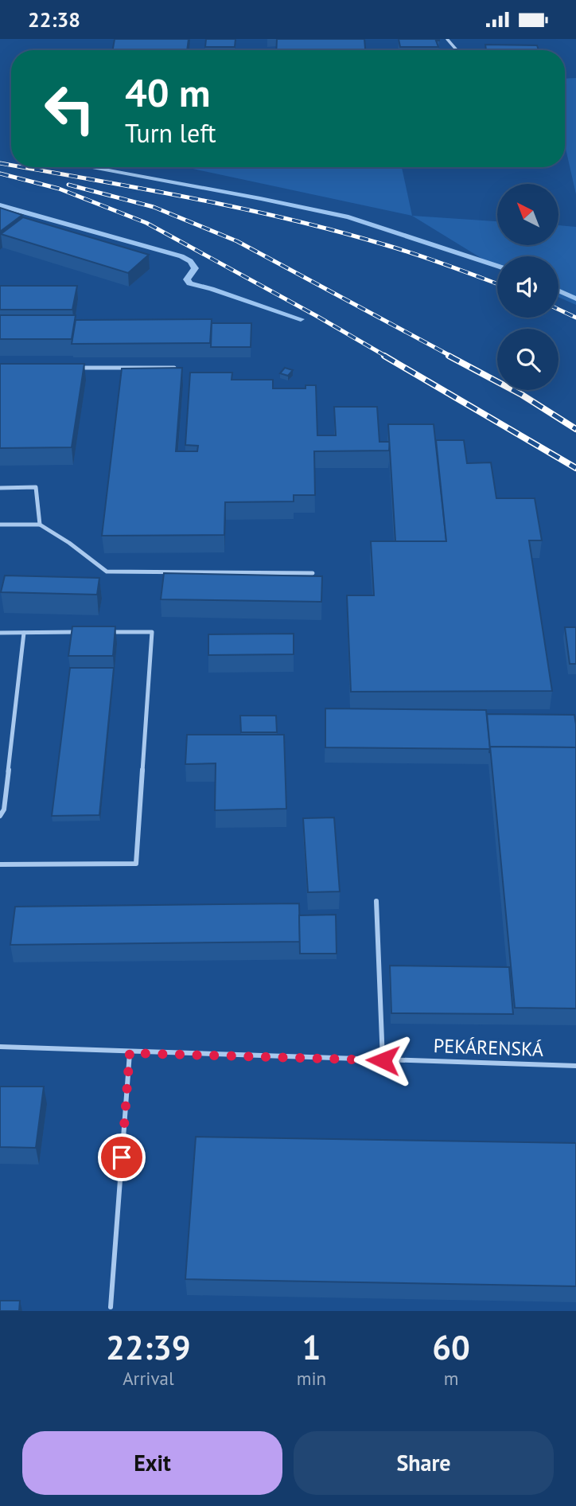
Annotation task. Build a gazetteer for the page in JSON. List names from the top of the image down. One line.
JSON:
{"streets":{"lane":["PEKÁRENSKÁ"]},"north":"top left","page":{"status":"22:38","turn":["40 m","Turn left"],"eta":["22:39","Arrival","1","min","60","m"],"buttons":["Exit","Share"]}}
